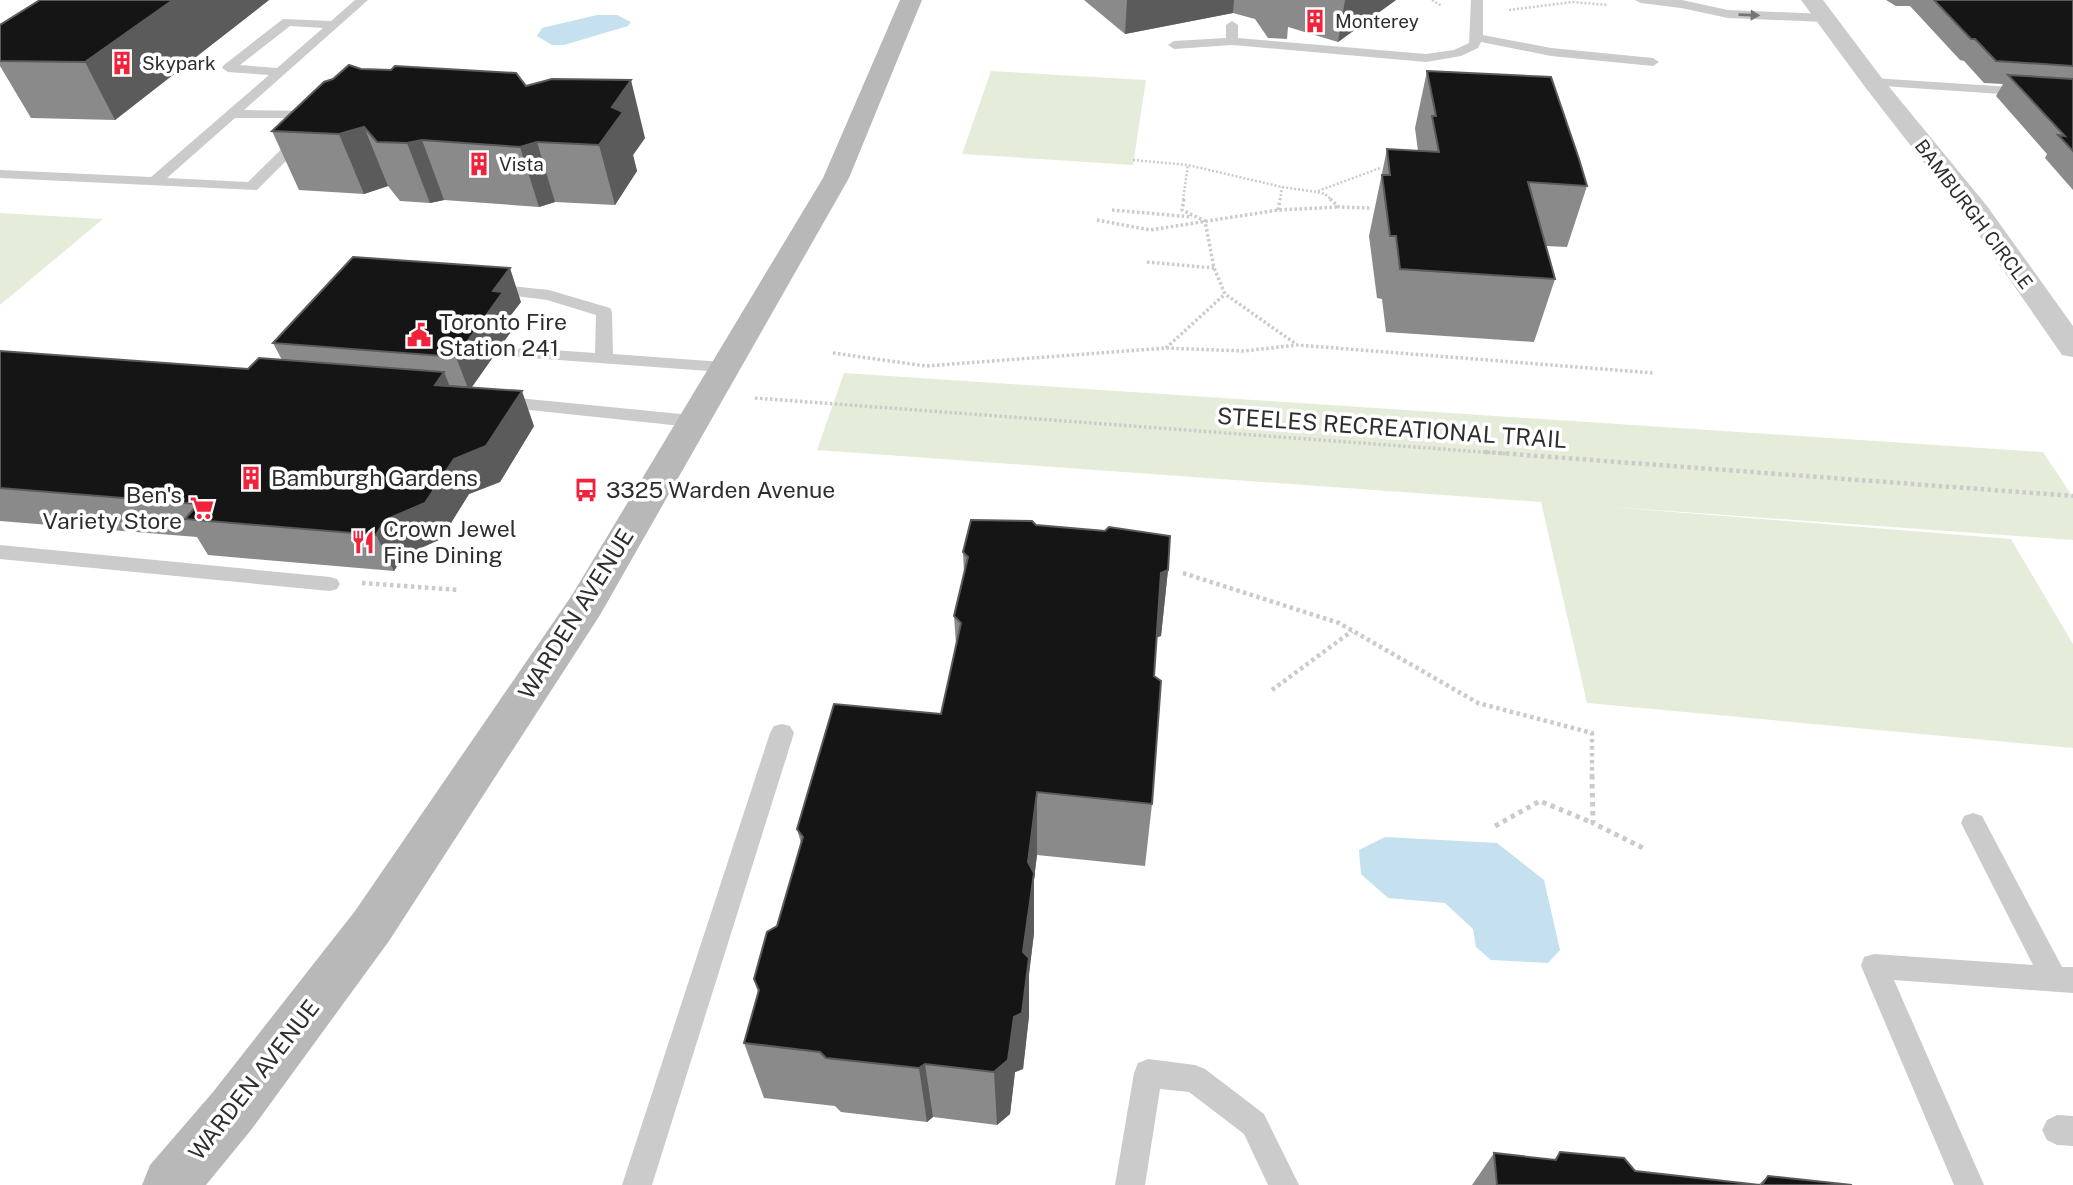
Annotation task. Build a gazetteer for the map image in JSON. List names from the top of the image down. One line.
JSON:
{"streets":{"main road":["WARDEN AVENUE"],"street":["BAMBURGH CIRCLE"],"path":["STEELES RECREATIONAL TRAIL"]},"crossings":[["STEELES RECREATIONAL TRAIL","WARDEN AVENUE"]],"places":{"building":["Monterey","Skypark","Vista","Bamburgh Gardens"],"public building":["Toronto Fire Station 241"],"bus stop":["3325 Warden Avenue"],"supermarket":["Ben's Variety Store"],"restaurant":["Crown Jewel Fine Dining"]}}
